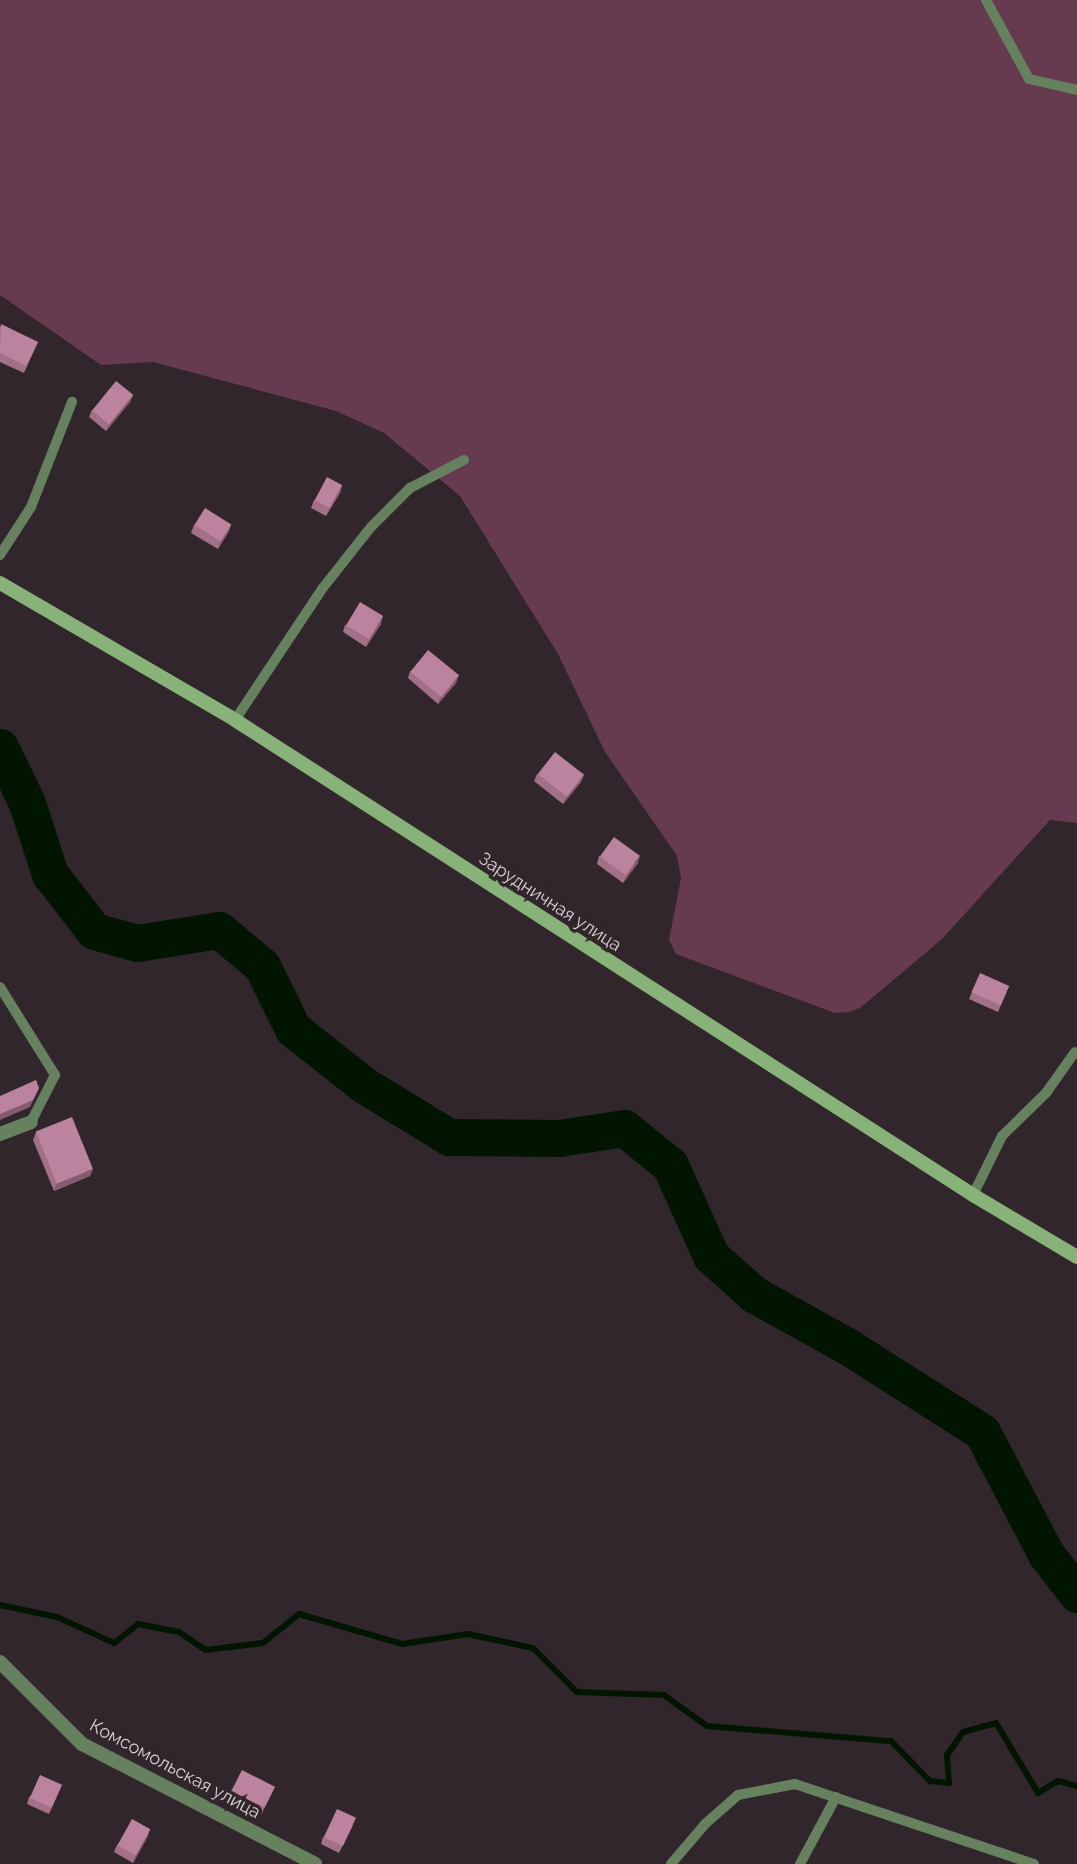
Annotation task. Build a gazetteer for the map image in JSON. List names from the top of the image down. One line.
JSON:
{"streets":{"street":["Зарудничная улица","Комсомольская улица"]}}
